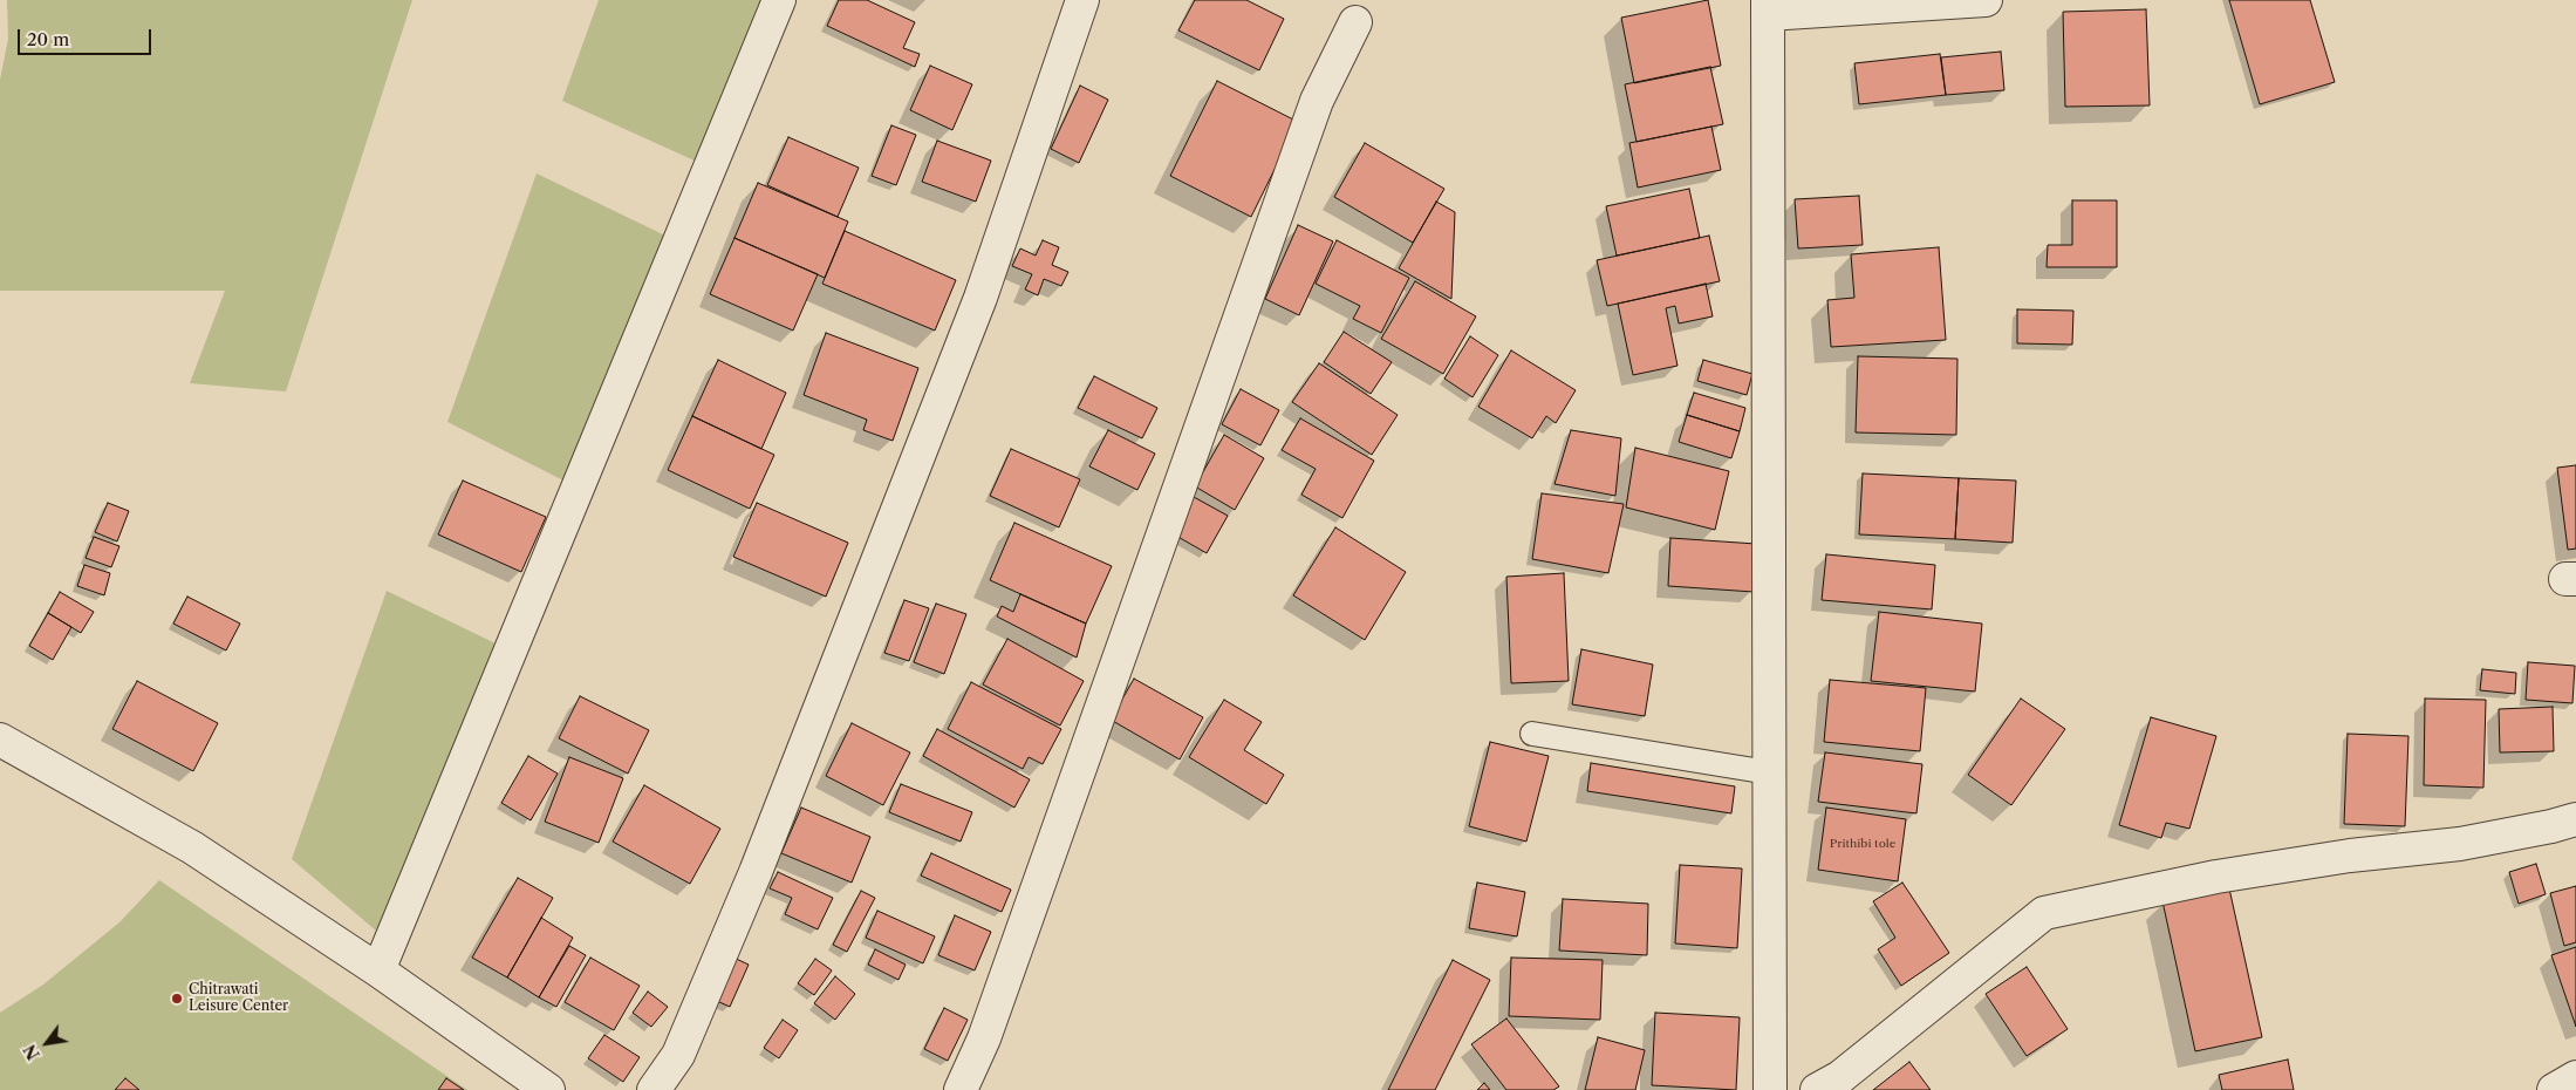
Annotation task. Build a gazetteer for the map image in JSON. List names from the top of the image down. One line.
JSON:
{"places":["Chitrawati Leisure Center"],"house_numbers":["Prithibi tole"],"scale_bar":"20 m","north":"bottom left"}
